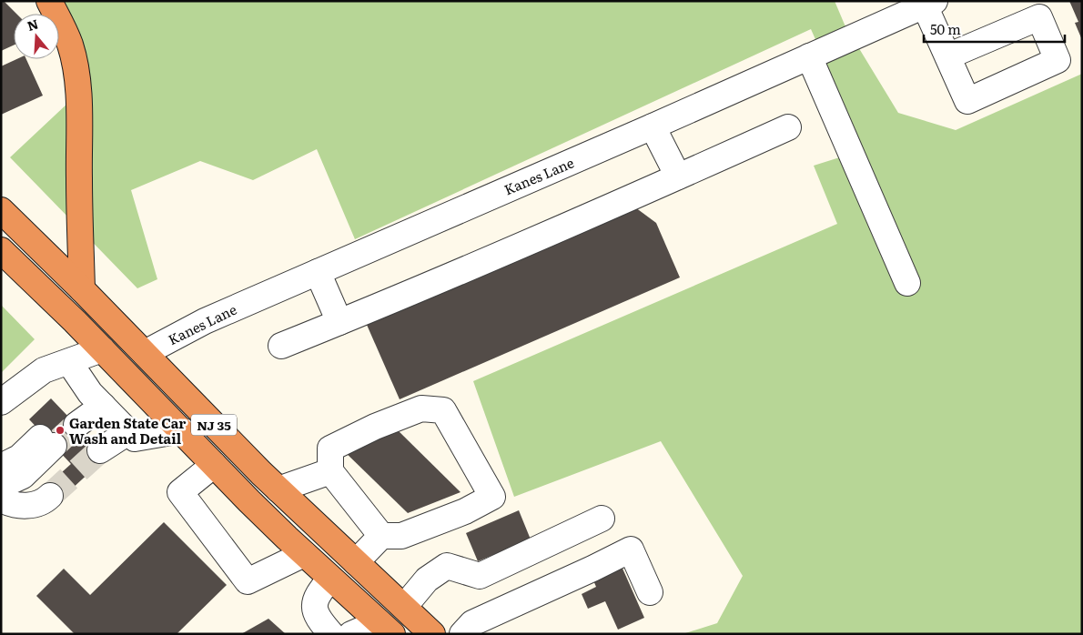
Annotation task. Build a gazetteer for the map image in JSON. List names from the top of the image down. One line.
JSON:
{"streets":{"highway":["NJ 35"],"street":["Kanes Lane"]},"crossings":[["Kanes Lane","NJ 35"]],"places":["Garden State Car Wash and Detail"],"scale_bar":"50 m","north":"top"}
